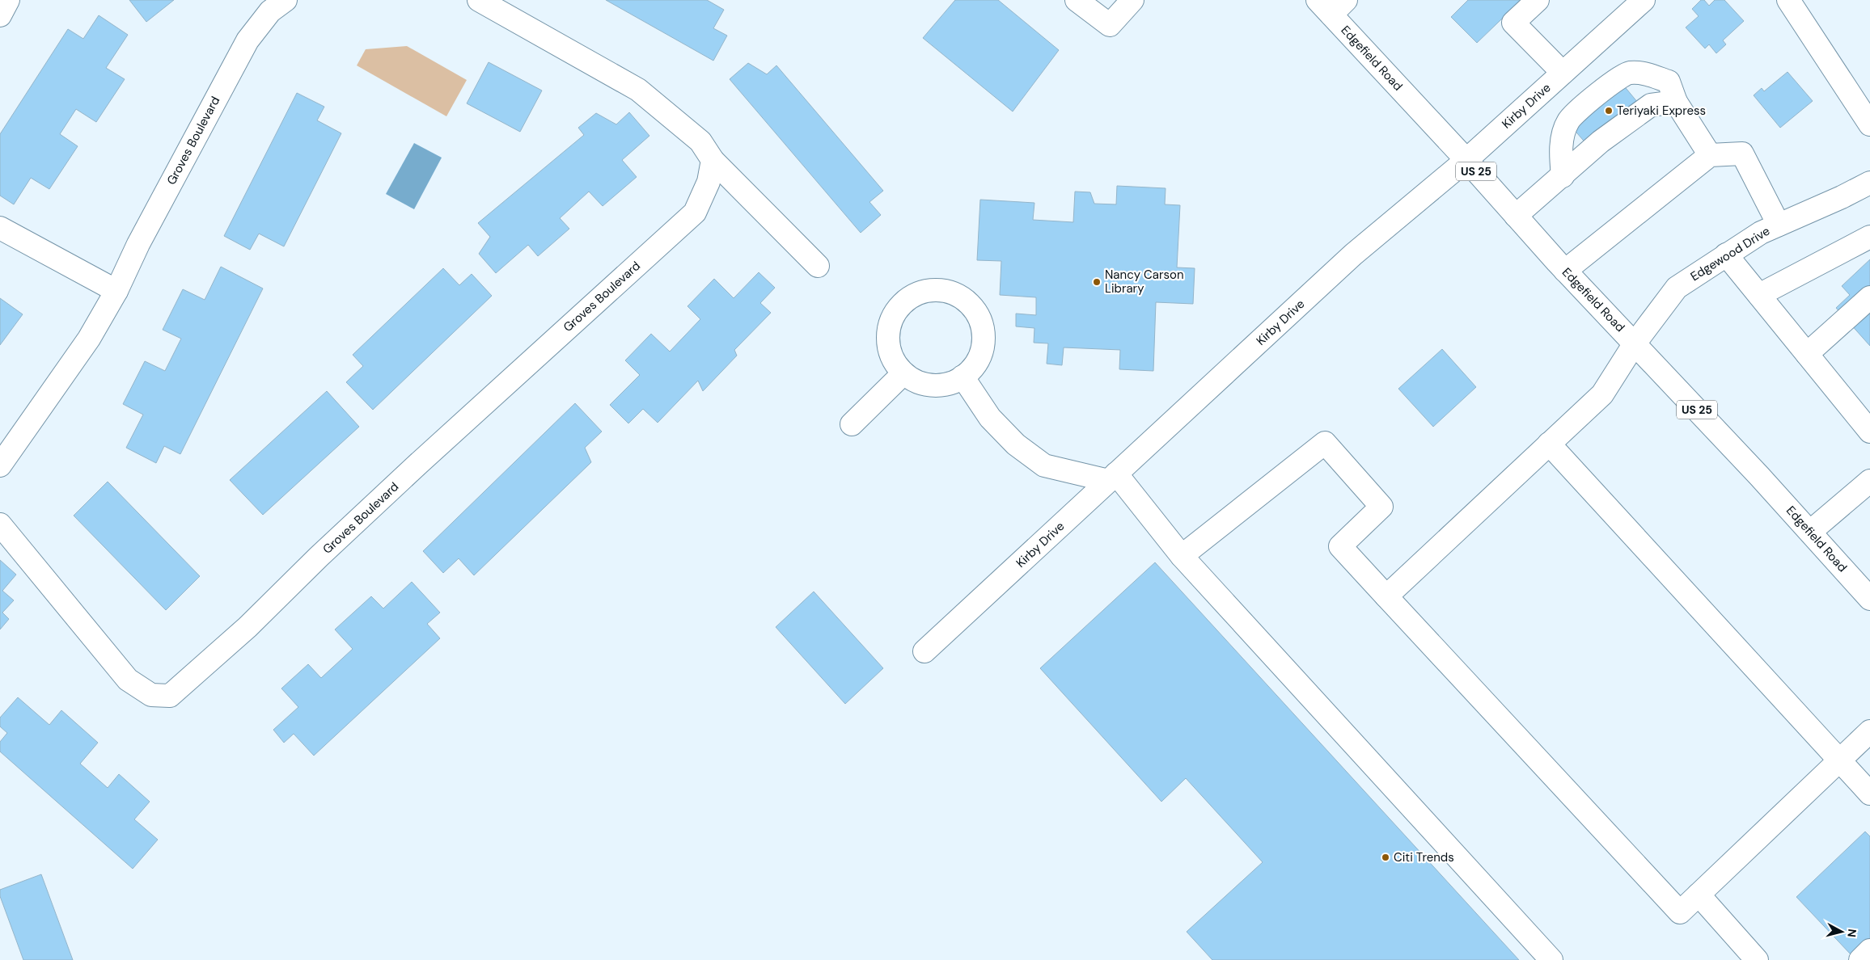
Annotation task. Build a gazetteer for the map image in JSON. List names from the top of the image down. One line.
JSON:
{"streets":{"street":["Edgefield Road","Kirby Drive","Groves Boulevard","US 25","Edgewood Drive"]},"crossings":[["Edgefield Road","Kirby Drive"],["Edgefield Road","Edgewood Drive"]],"places":["Teriyaki Express","Nancy Carson Library","Citi Trends"],"north":"right"}
